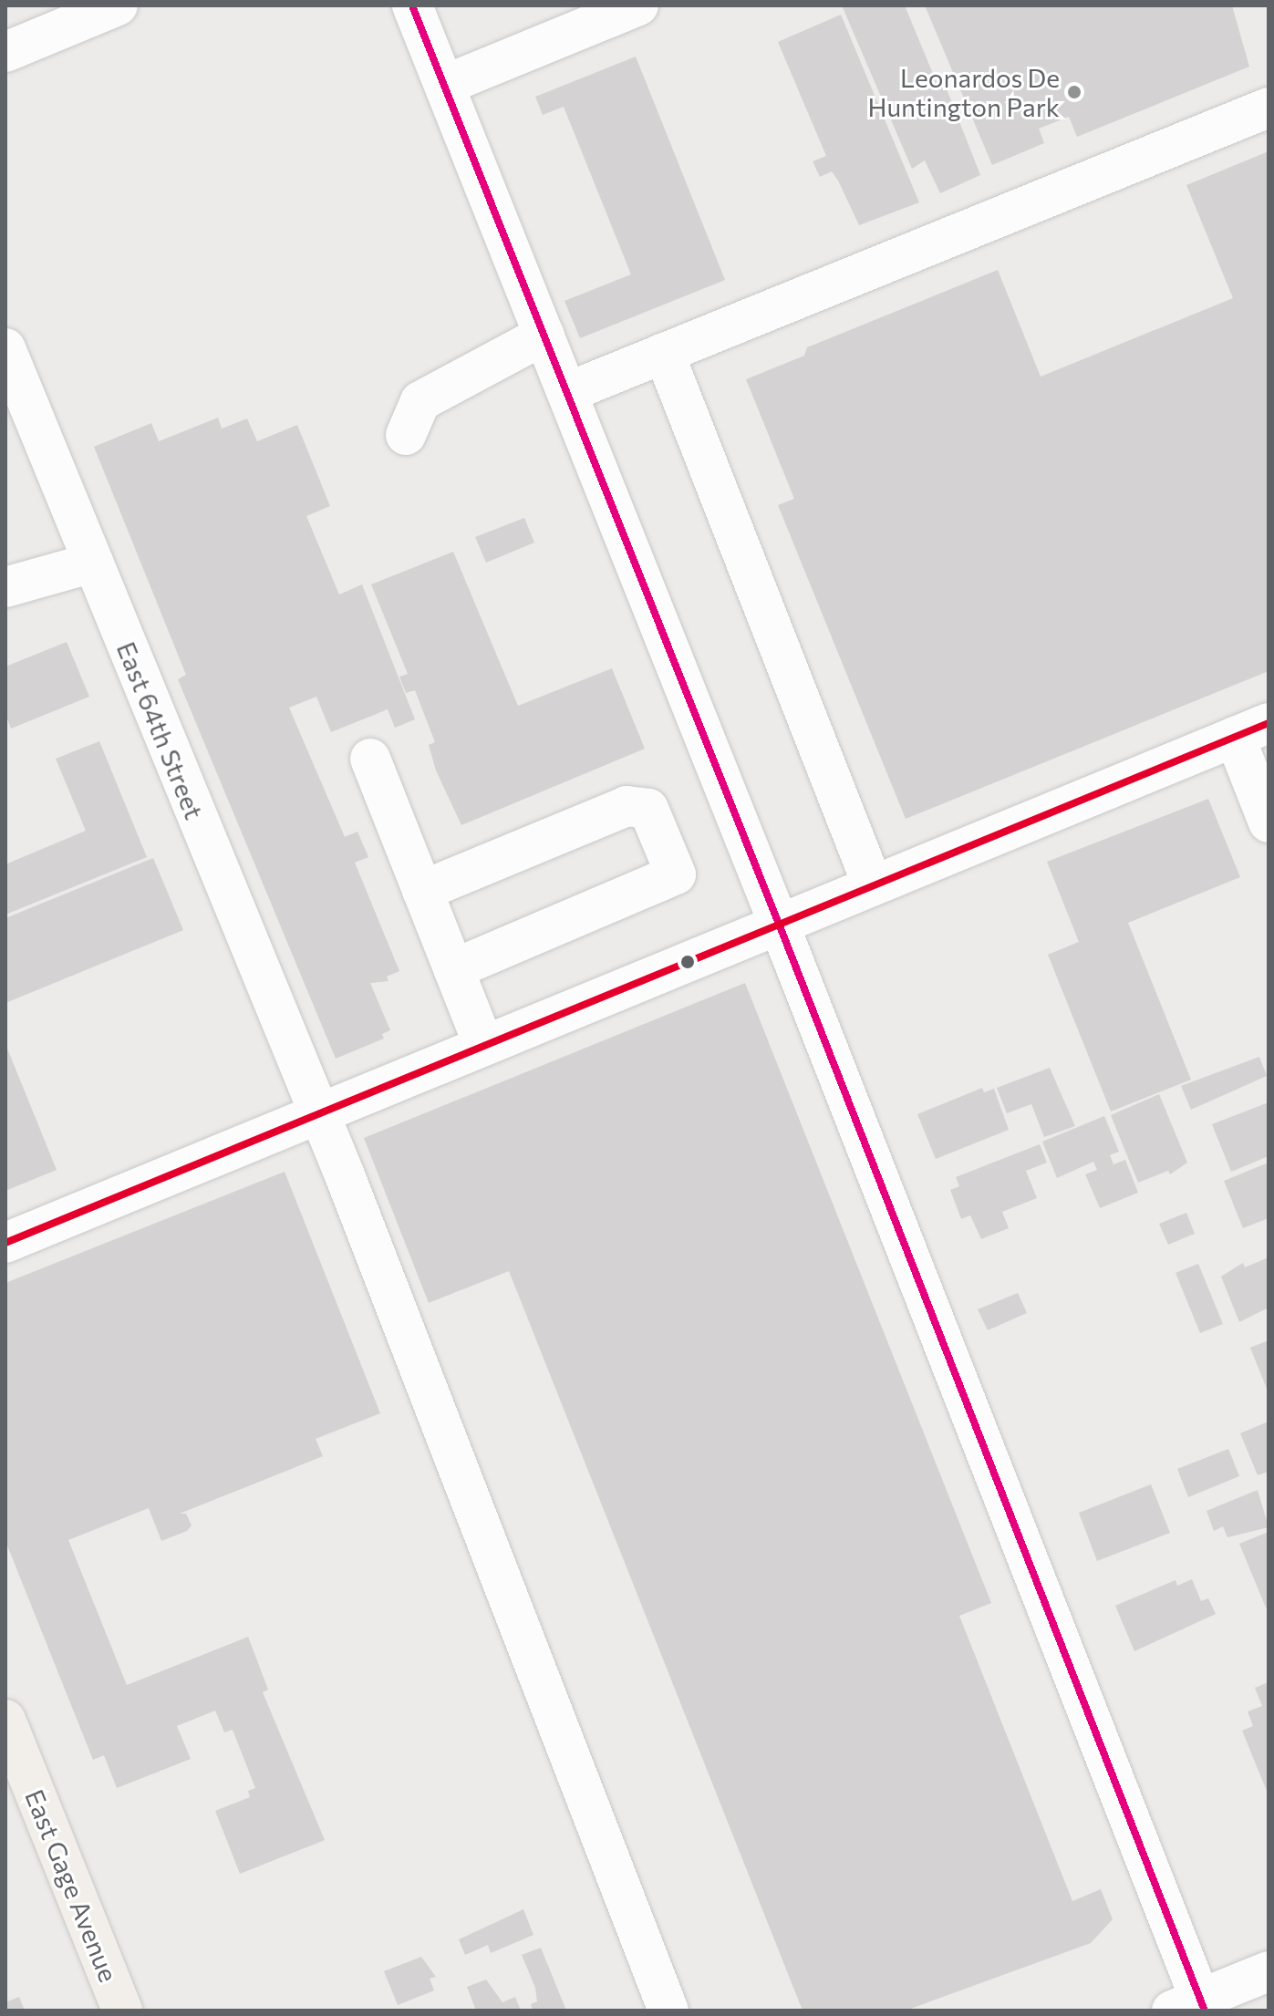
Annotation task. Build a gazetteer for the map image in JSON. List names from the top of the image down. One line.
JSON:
{"streets":{"main road":["East Gage Avenue"],"street":["East 64th Street"]},"places":["Leonardos De Huntington Park"]}
